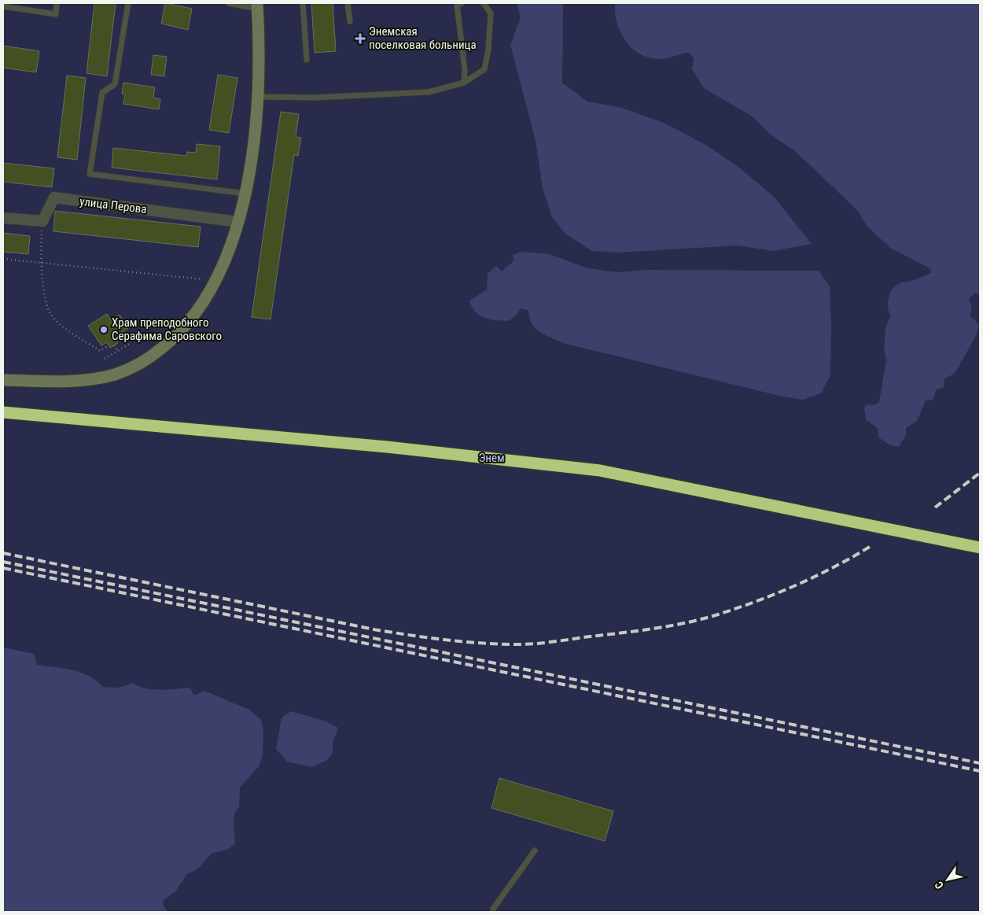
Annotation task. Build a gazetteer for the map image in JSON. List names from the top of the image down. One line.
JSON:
{"streets":{"street":["улица Перова"]},"parks":["Энем"],"places":{"health":["Энемская поселковая больница"],"other":["Храм преподобного Серафима Саровского"]},"north":"bottom left"}
